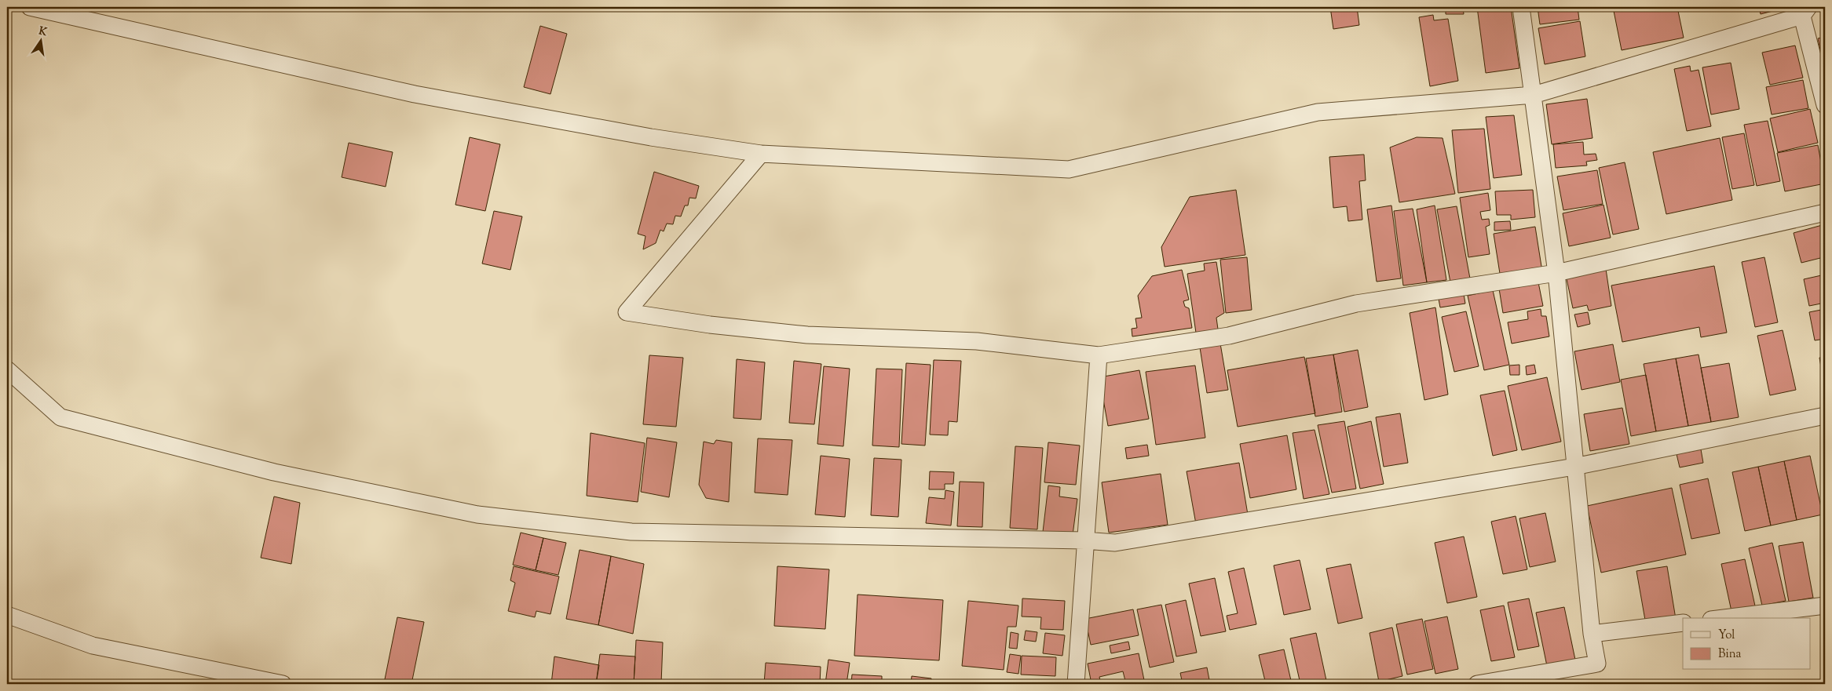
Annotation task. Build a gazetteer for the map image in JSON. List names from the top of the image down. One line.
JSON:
{"legend":["Yol","Bina"],"north":"top"}
